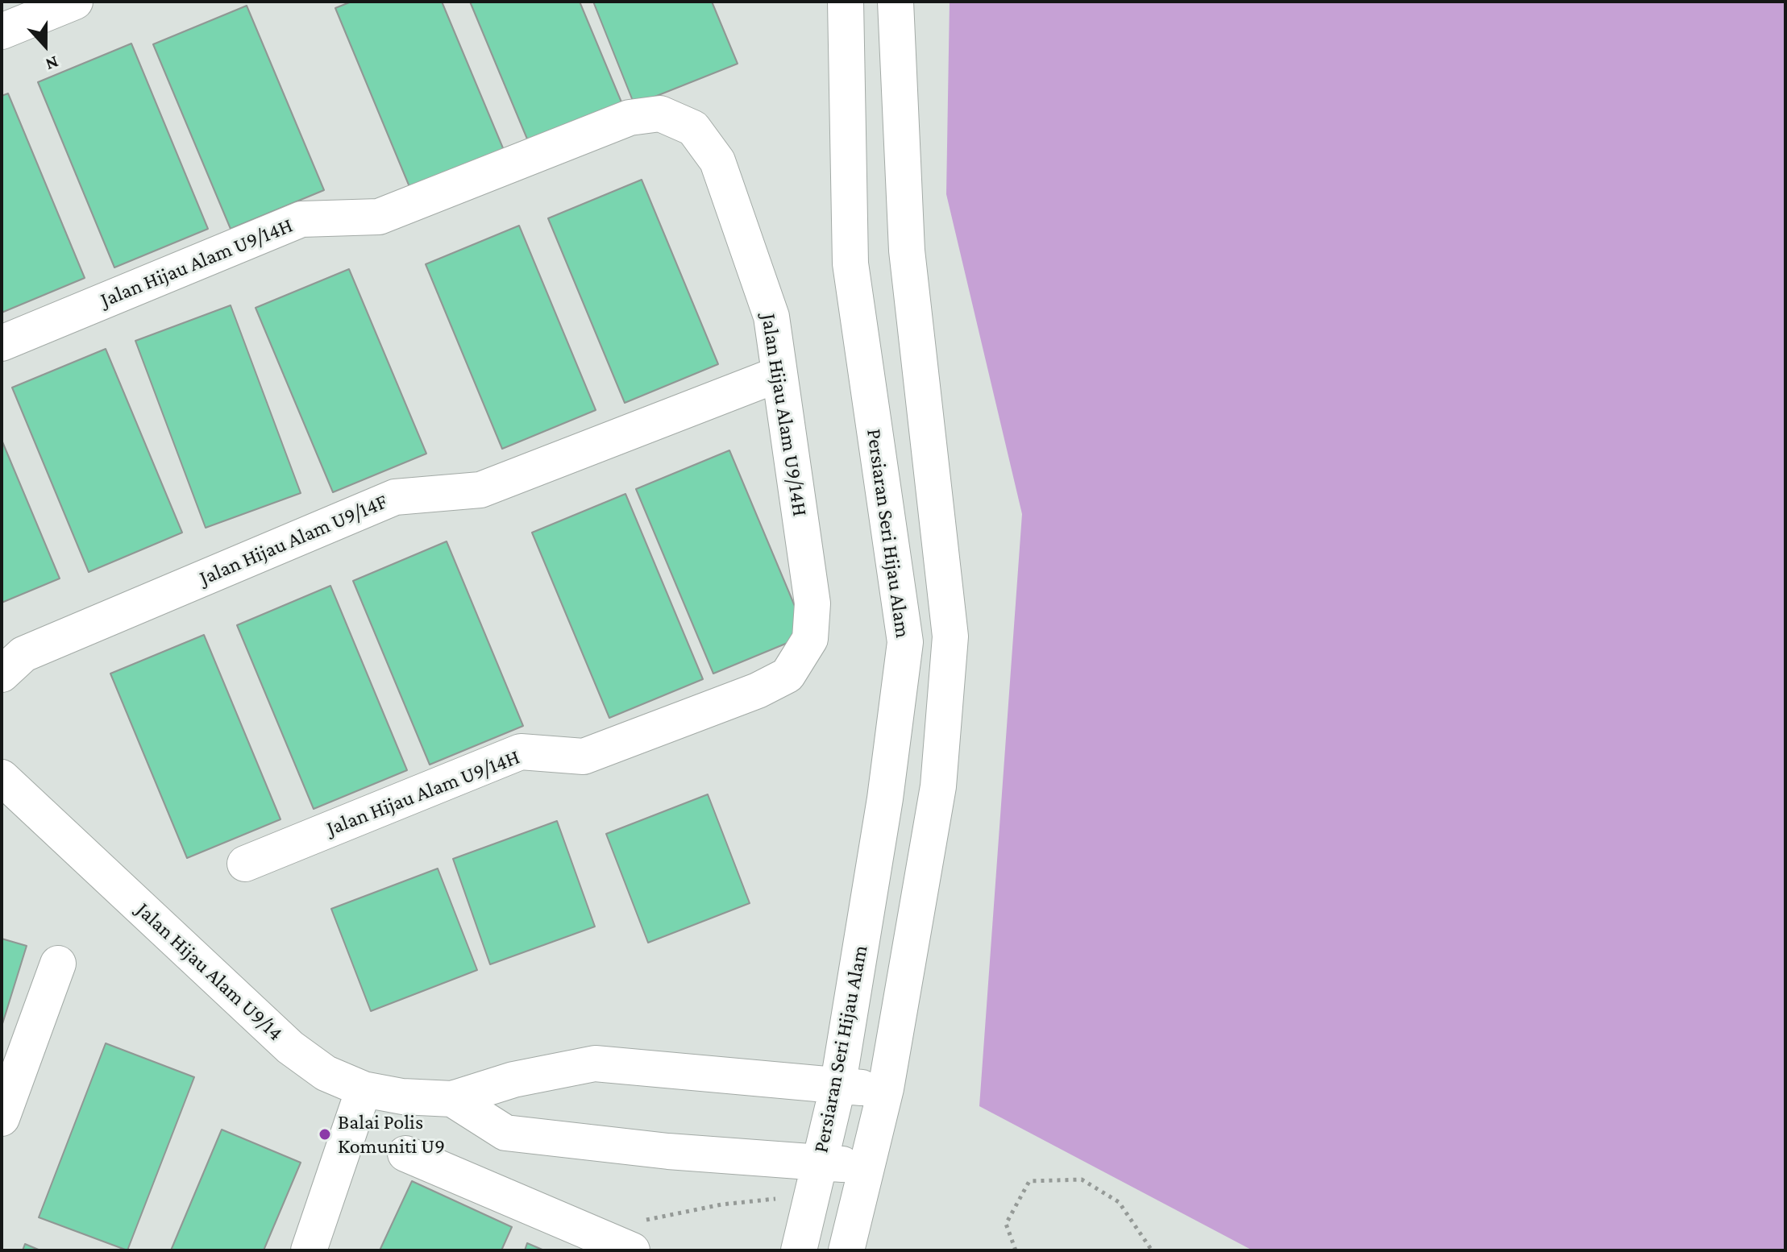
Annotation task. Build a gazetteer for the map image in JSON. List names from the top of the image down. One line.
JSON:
{"streets":{"street":["Jalan Hijau Alam U9/14H","Persiaran Seri Hijau Alam","Jalan Hijau Alam U9/14F","Jalan Hijau Alam U9/14"]},"crossings":[["Jalan Hijau Alam U9/14H","Jalan Hijau Alam U9/14F"]],"places":["Balai Polis Komuniti U9"],"north":"bottom"}
